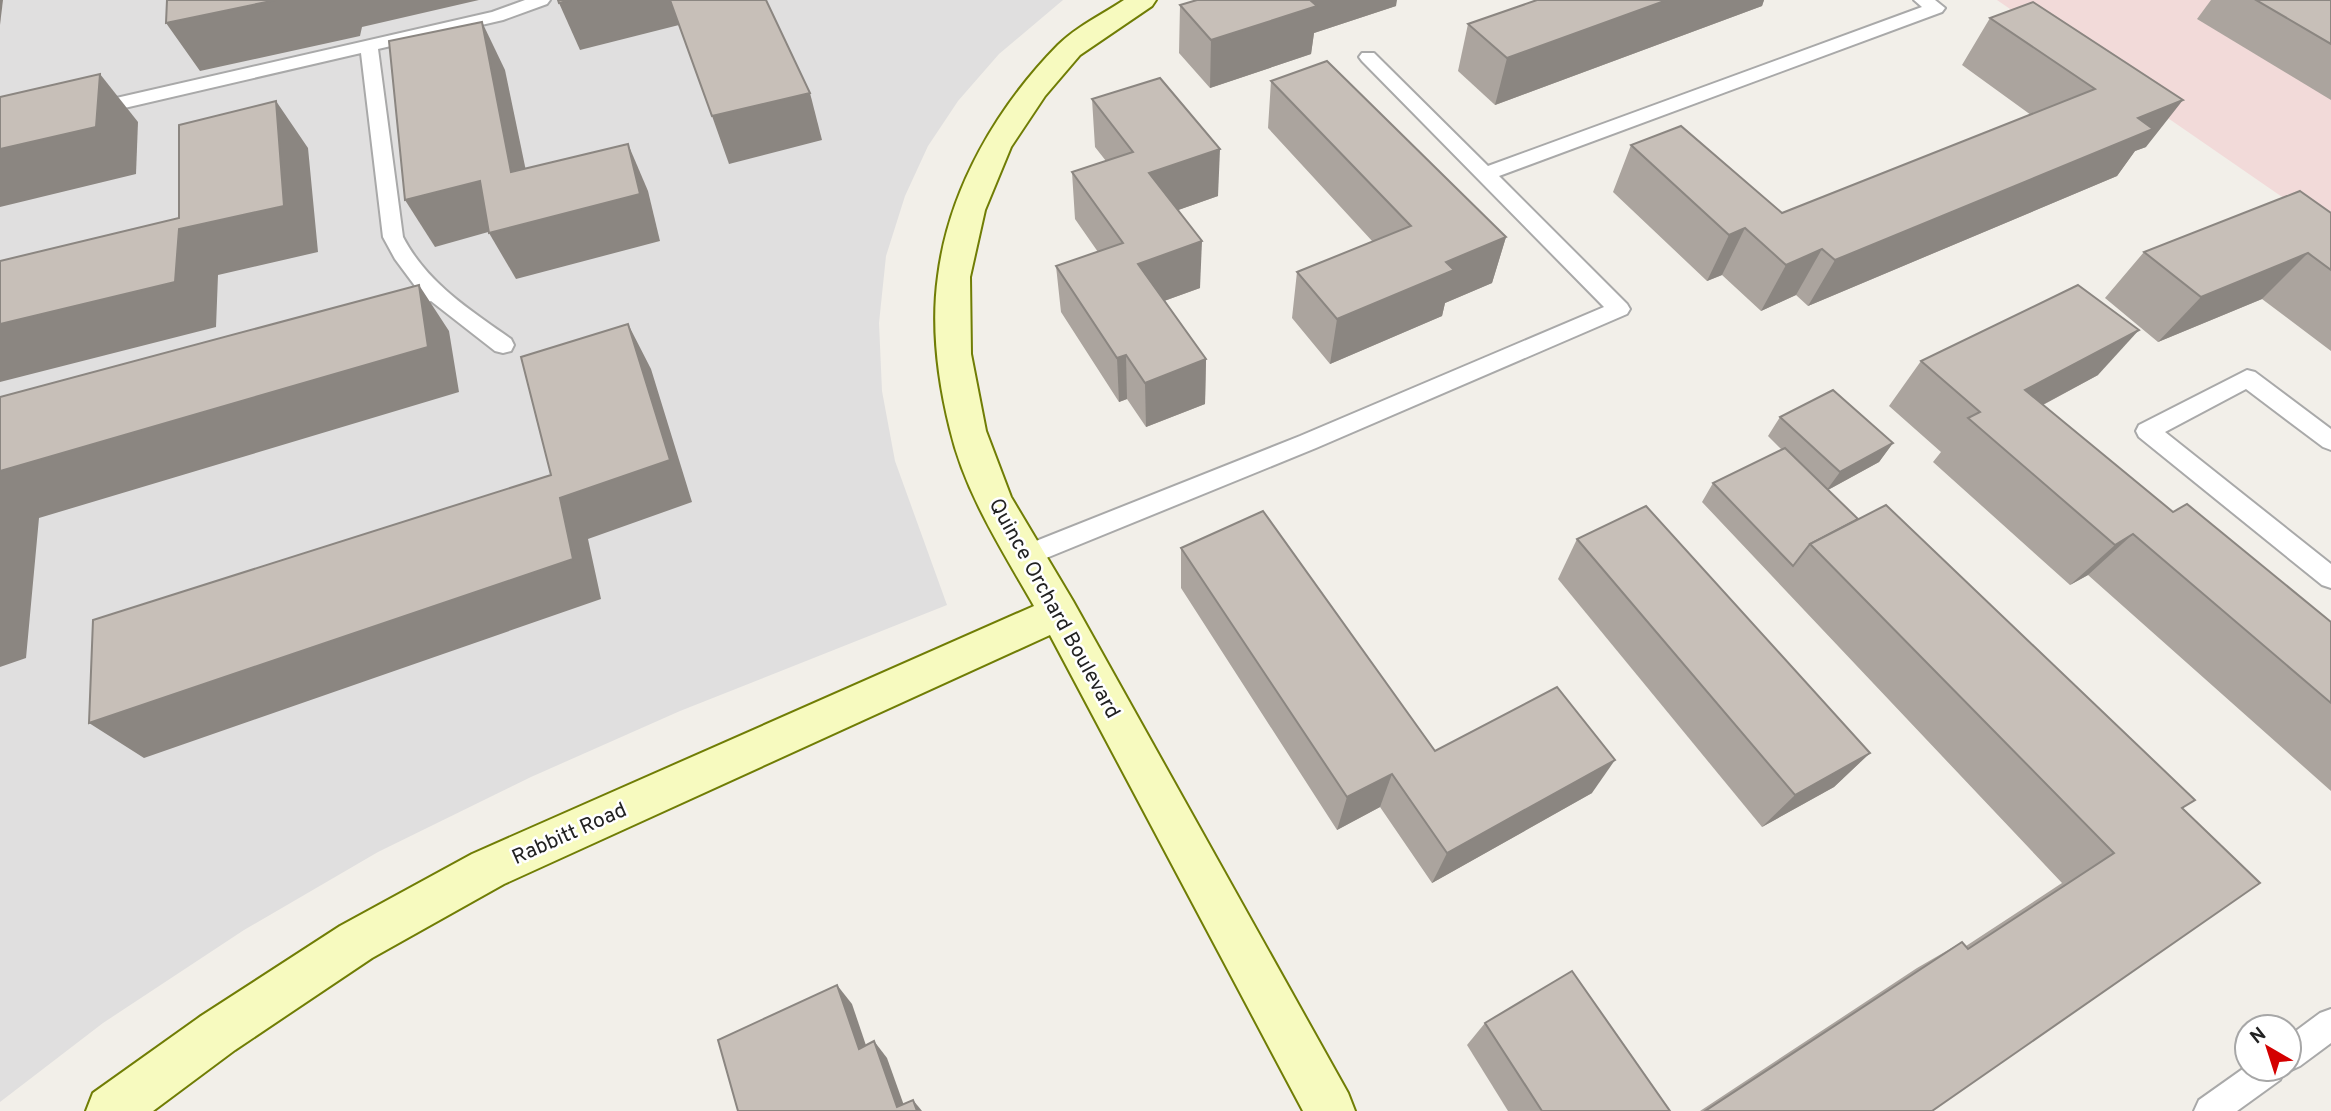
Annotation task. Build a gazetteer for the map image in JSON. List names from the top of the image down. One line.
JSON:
{"streets":{"street":["Quince Orchard Boulevard","Rabbitt Road"]},"crossings":[["Quince Orchard Boulevard","Rabbitt Road"]],"north":"top left"}
